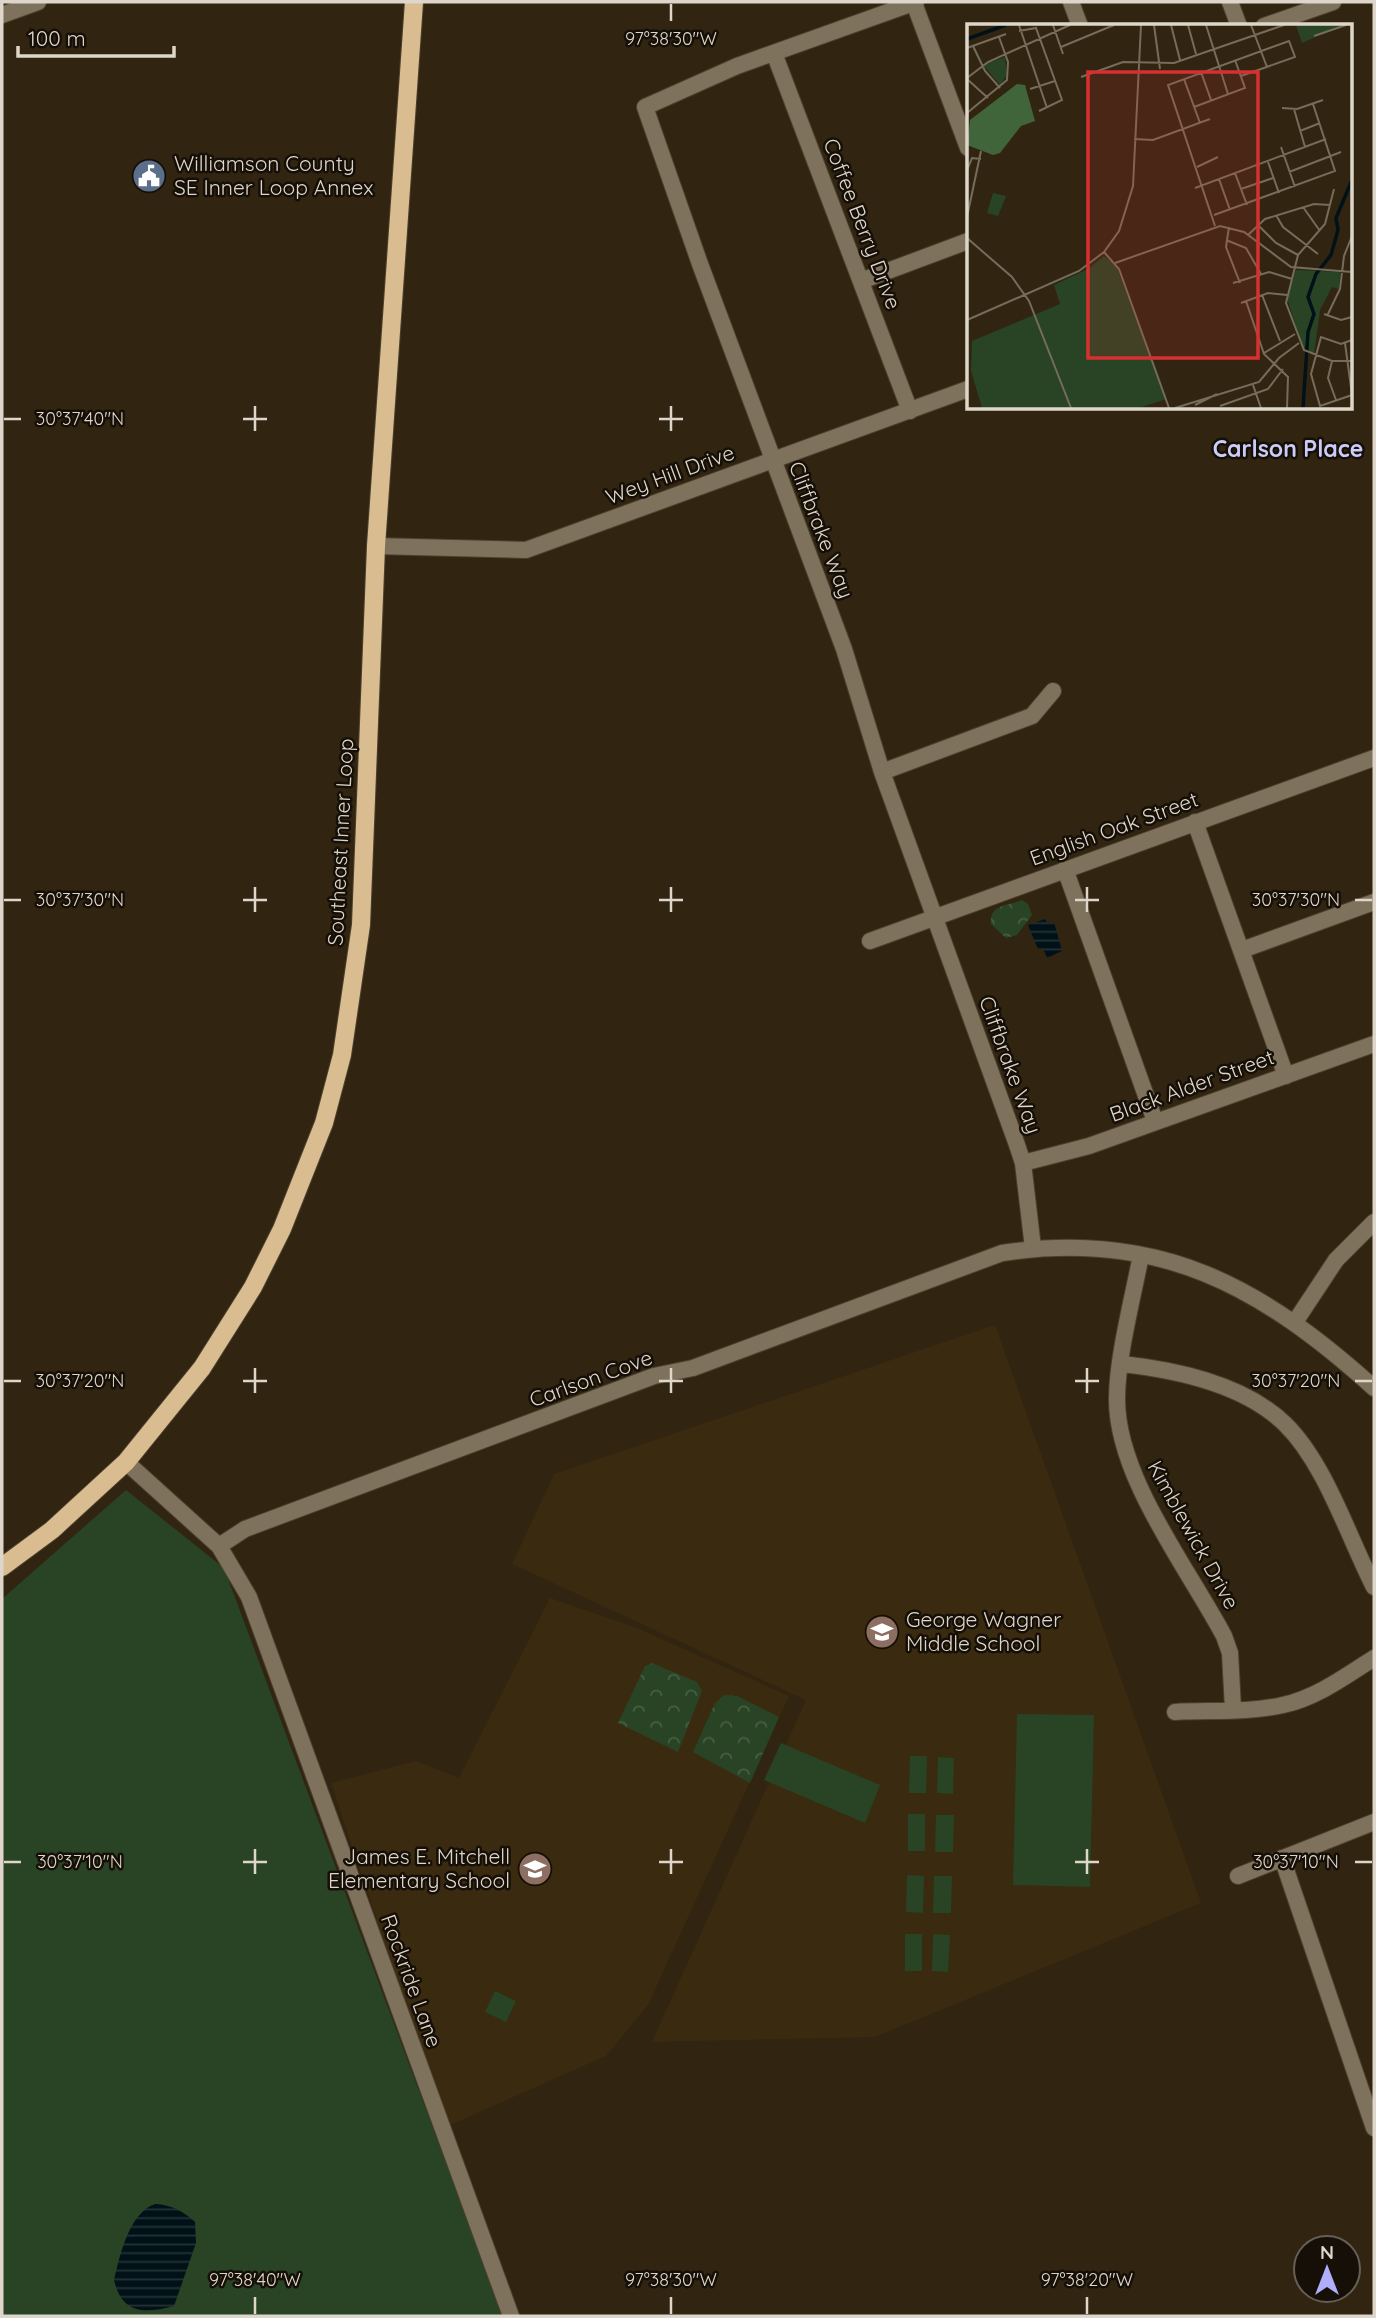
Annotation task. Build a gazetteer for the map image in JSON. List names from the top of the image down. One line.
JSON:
{"streets":{"main road":["Southeast Inner Loop"],"street":["Coffee Berry Drive","Wey Hill Drive","Cliffbrake Way","English Oak Street","Black Alder Street","Carlson Cove","Kimblewick Drive","Rockride Lane"]},"crossings":[["Coffee Berry Drive","Wey Hill Drive"],["Coffee Berry Drive","Cliffbrake Way"],["Wey Hill Drive","Cliffbrake Way"],["Wey Hill Drive","Southeast Inner Loop"],["Cliffbrake Way","English Oak Street"],["Cliffbrake Way","Black Alder Street"],["Cliffbrake Way","Carlson Cove"],["Southeast Inner Loop","Rockride Lane"],["Carlson Cove","Kimblewick Drive"],["Carlson Cove","Rockride Lane"]],"districts":["Carlson Place"],"places":{"public building":["Williamson County SE Inner Loop Annex"],"school or university":["George Wagner Middle School","James E. Mitchell Elementary School"]},"scale_bar":"100 m","north":"top","coordinates":["97°38'30\"W","30°37'40\"N","30°37'30\"N","30°37'20\"N","30°37'10\"N","97°38'40\"W","97°38'20\"W"]}
